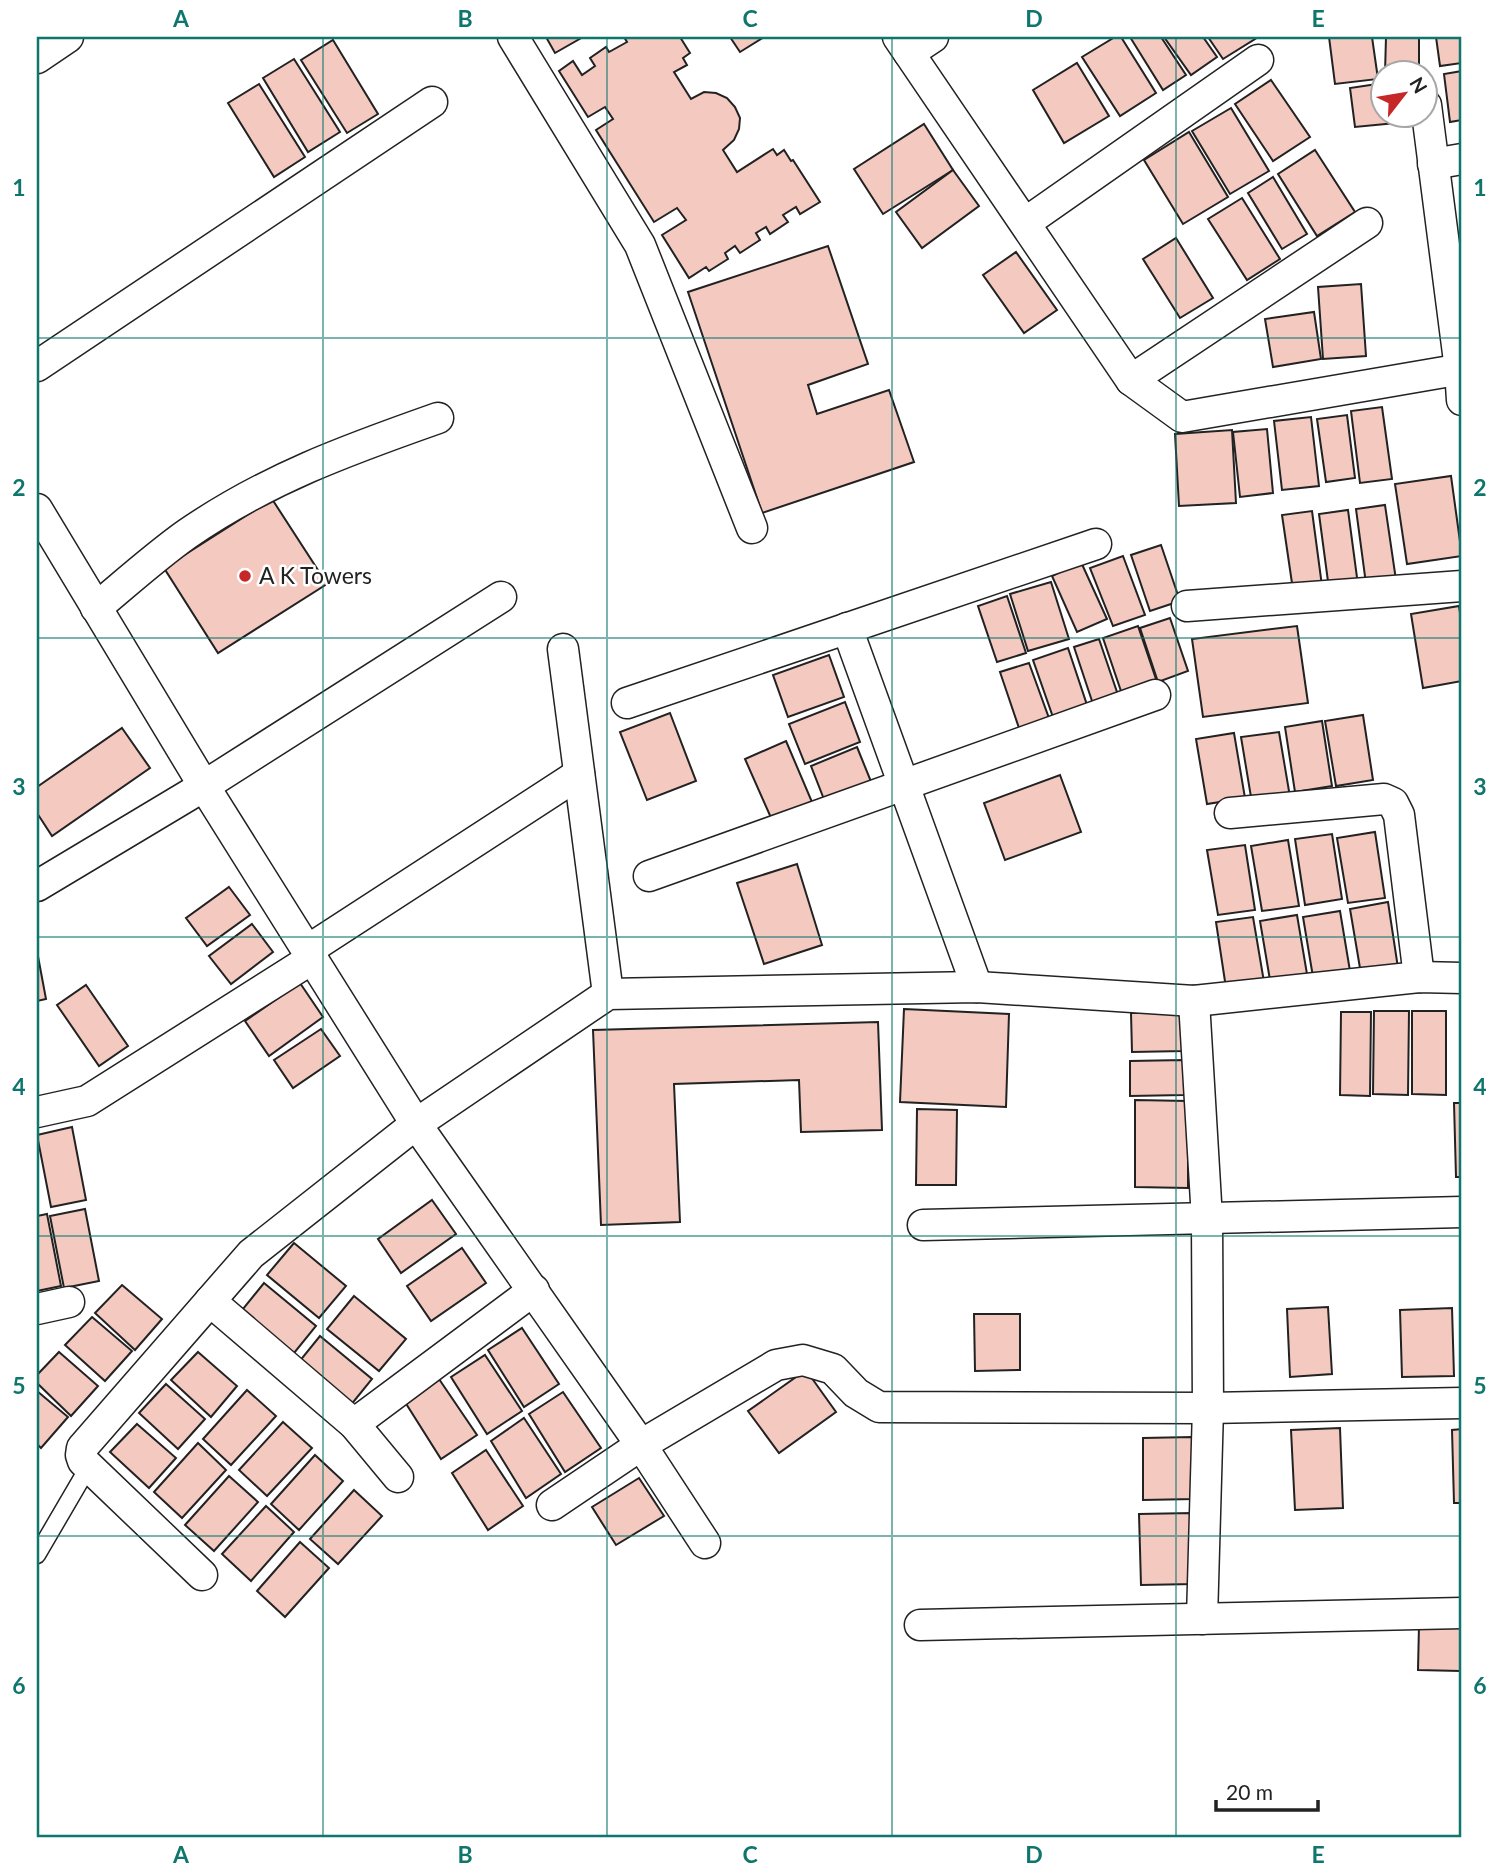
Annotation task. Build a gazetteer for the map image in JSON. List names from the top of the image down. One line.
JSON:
{"places":["A K Towers"],"scale_bar":"20 m","north":"top right","grid":{"columns":["A","B","C","D","E"],"rows":["1","2","3","4","5","6"]}}
